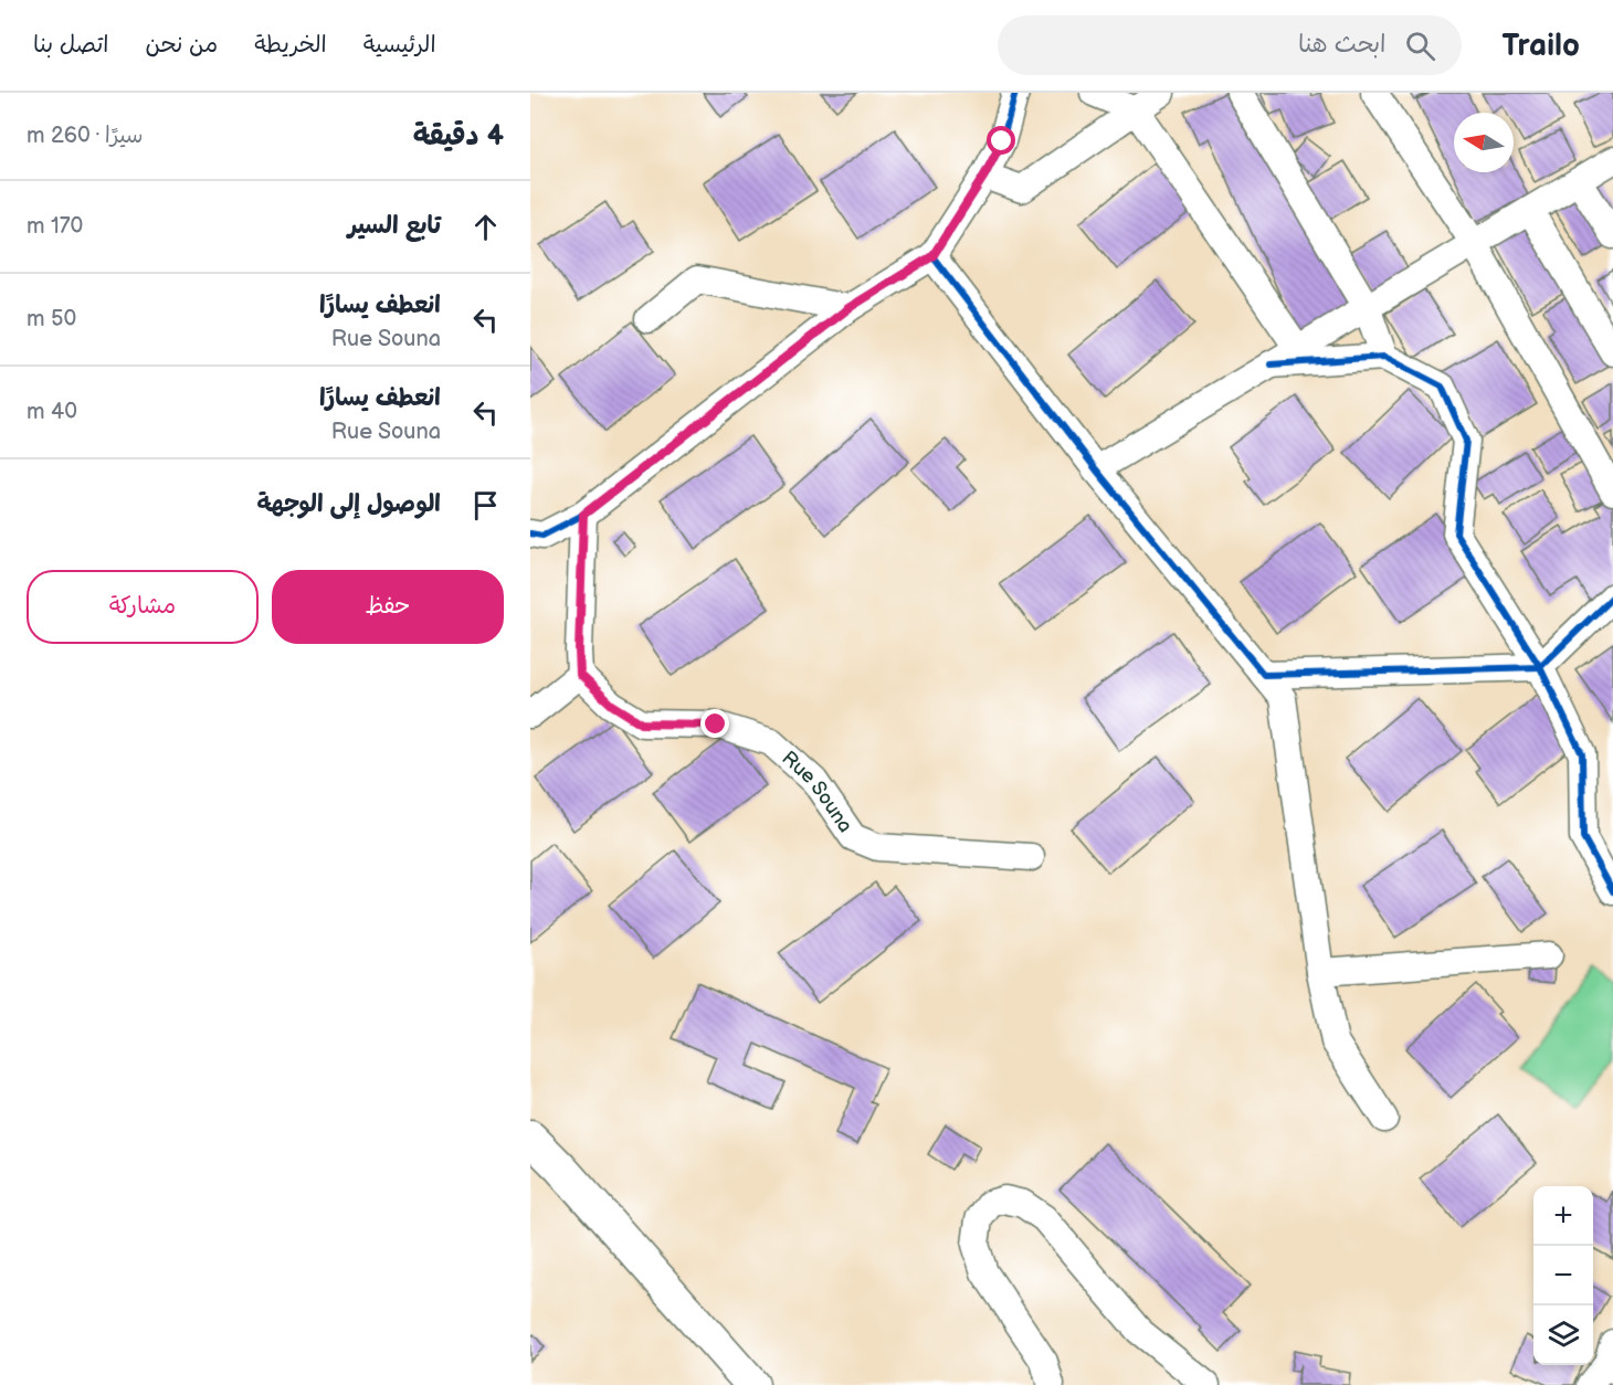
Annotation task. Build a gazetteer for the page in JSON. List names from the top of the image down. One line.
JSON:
{"streets":{"street":["Rue Souna"]},"north":"left","page":{"header":"Trailo","search":"ابحث هنا","nav":["الرئيسية","الخريطة","من نحن","اتصل بنا"],"heading":["4 دقيقة","سيرًا · 260 m"],"list":[["تابع السير","170 m"],["انعطف يسارًا","Rue Souna","50 m"],["انعطف يسارًا","Rue Souna","40 m"],"الوصول إلى الوجهة"],"buttons":["حفظ","مشاركة"],"map_buttons":["+","−"]}}
